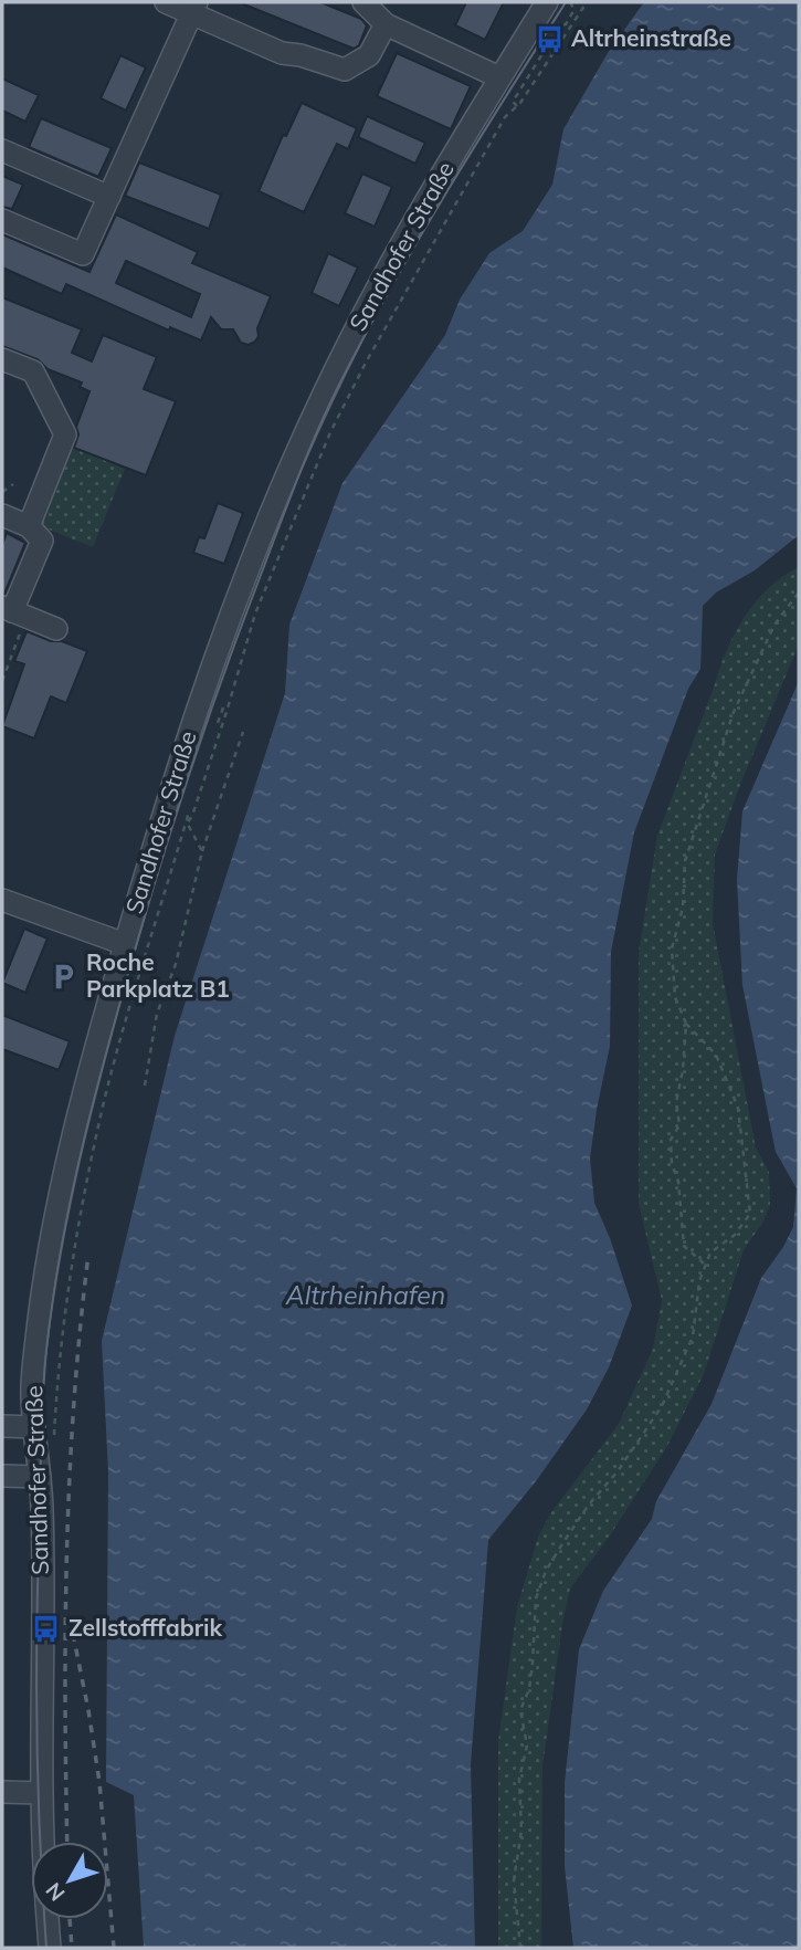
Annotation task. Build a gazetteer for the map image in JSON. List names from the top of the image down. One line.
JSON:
{"streets":{"street":["Sandhofer Straße"]},"water":["Altrheinhafen"],"places":{"bus stop":["Altrheinstraße","Zellstofffabrik"],"parking":["Roche Parkplatz B1"]},"north":"bottom left"}
